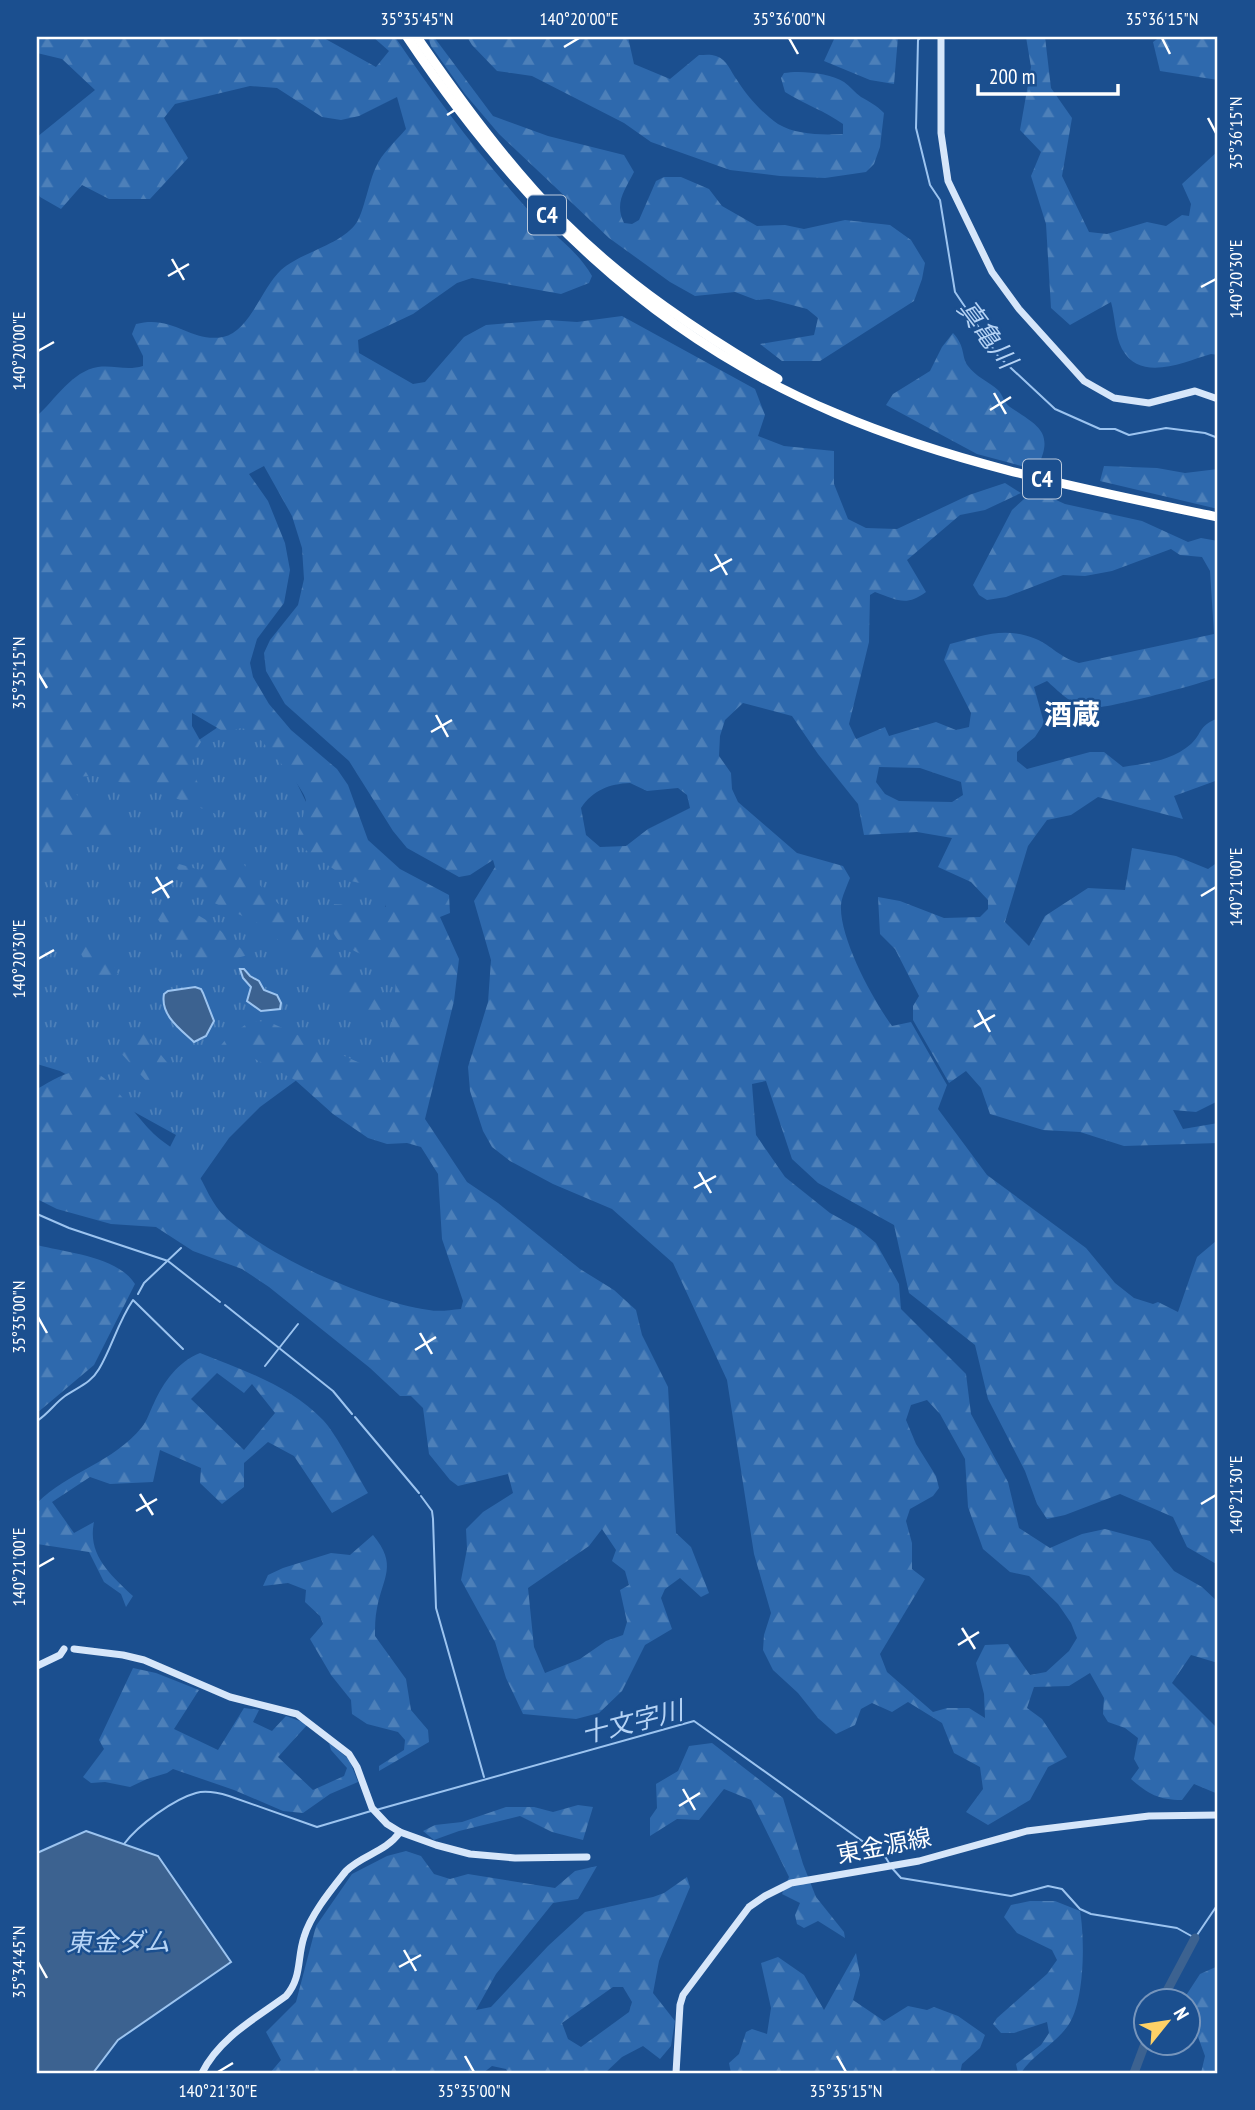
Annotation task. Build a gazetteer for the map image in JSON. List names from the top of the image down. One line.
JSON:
{"streets":{"highway":["C4"],"street":["東金源線"]},"districts":["酒蔵"],"water":["真亀川","十文字川","東金ダム"],"scale_bar":"200 m","north":"top right","coordinates":["35°35'45\"N","140°20'00\"E","35°36'00\"N","35°36'15\"N","140°20'30\"E","35°35'15\"N","140°21'00\"E","35°35'00\"N","140°21'30\"E","35°34'45\"N"]}
